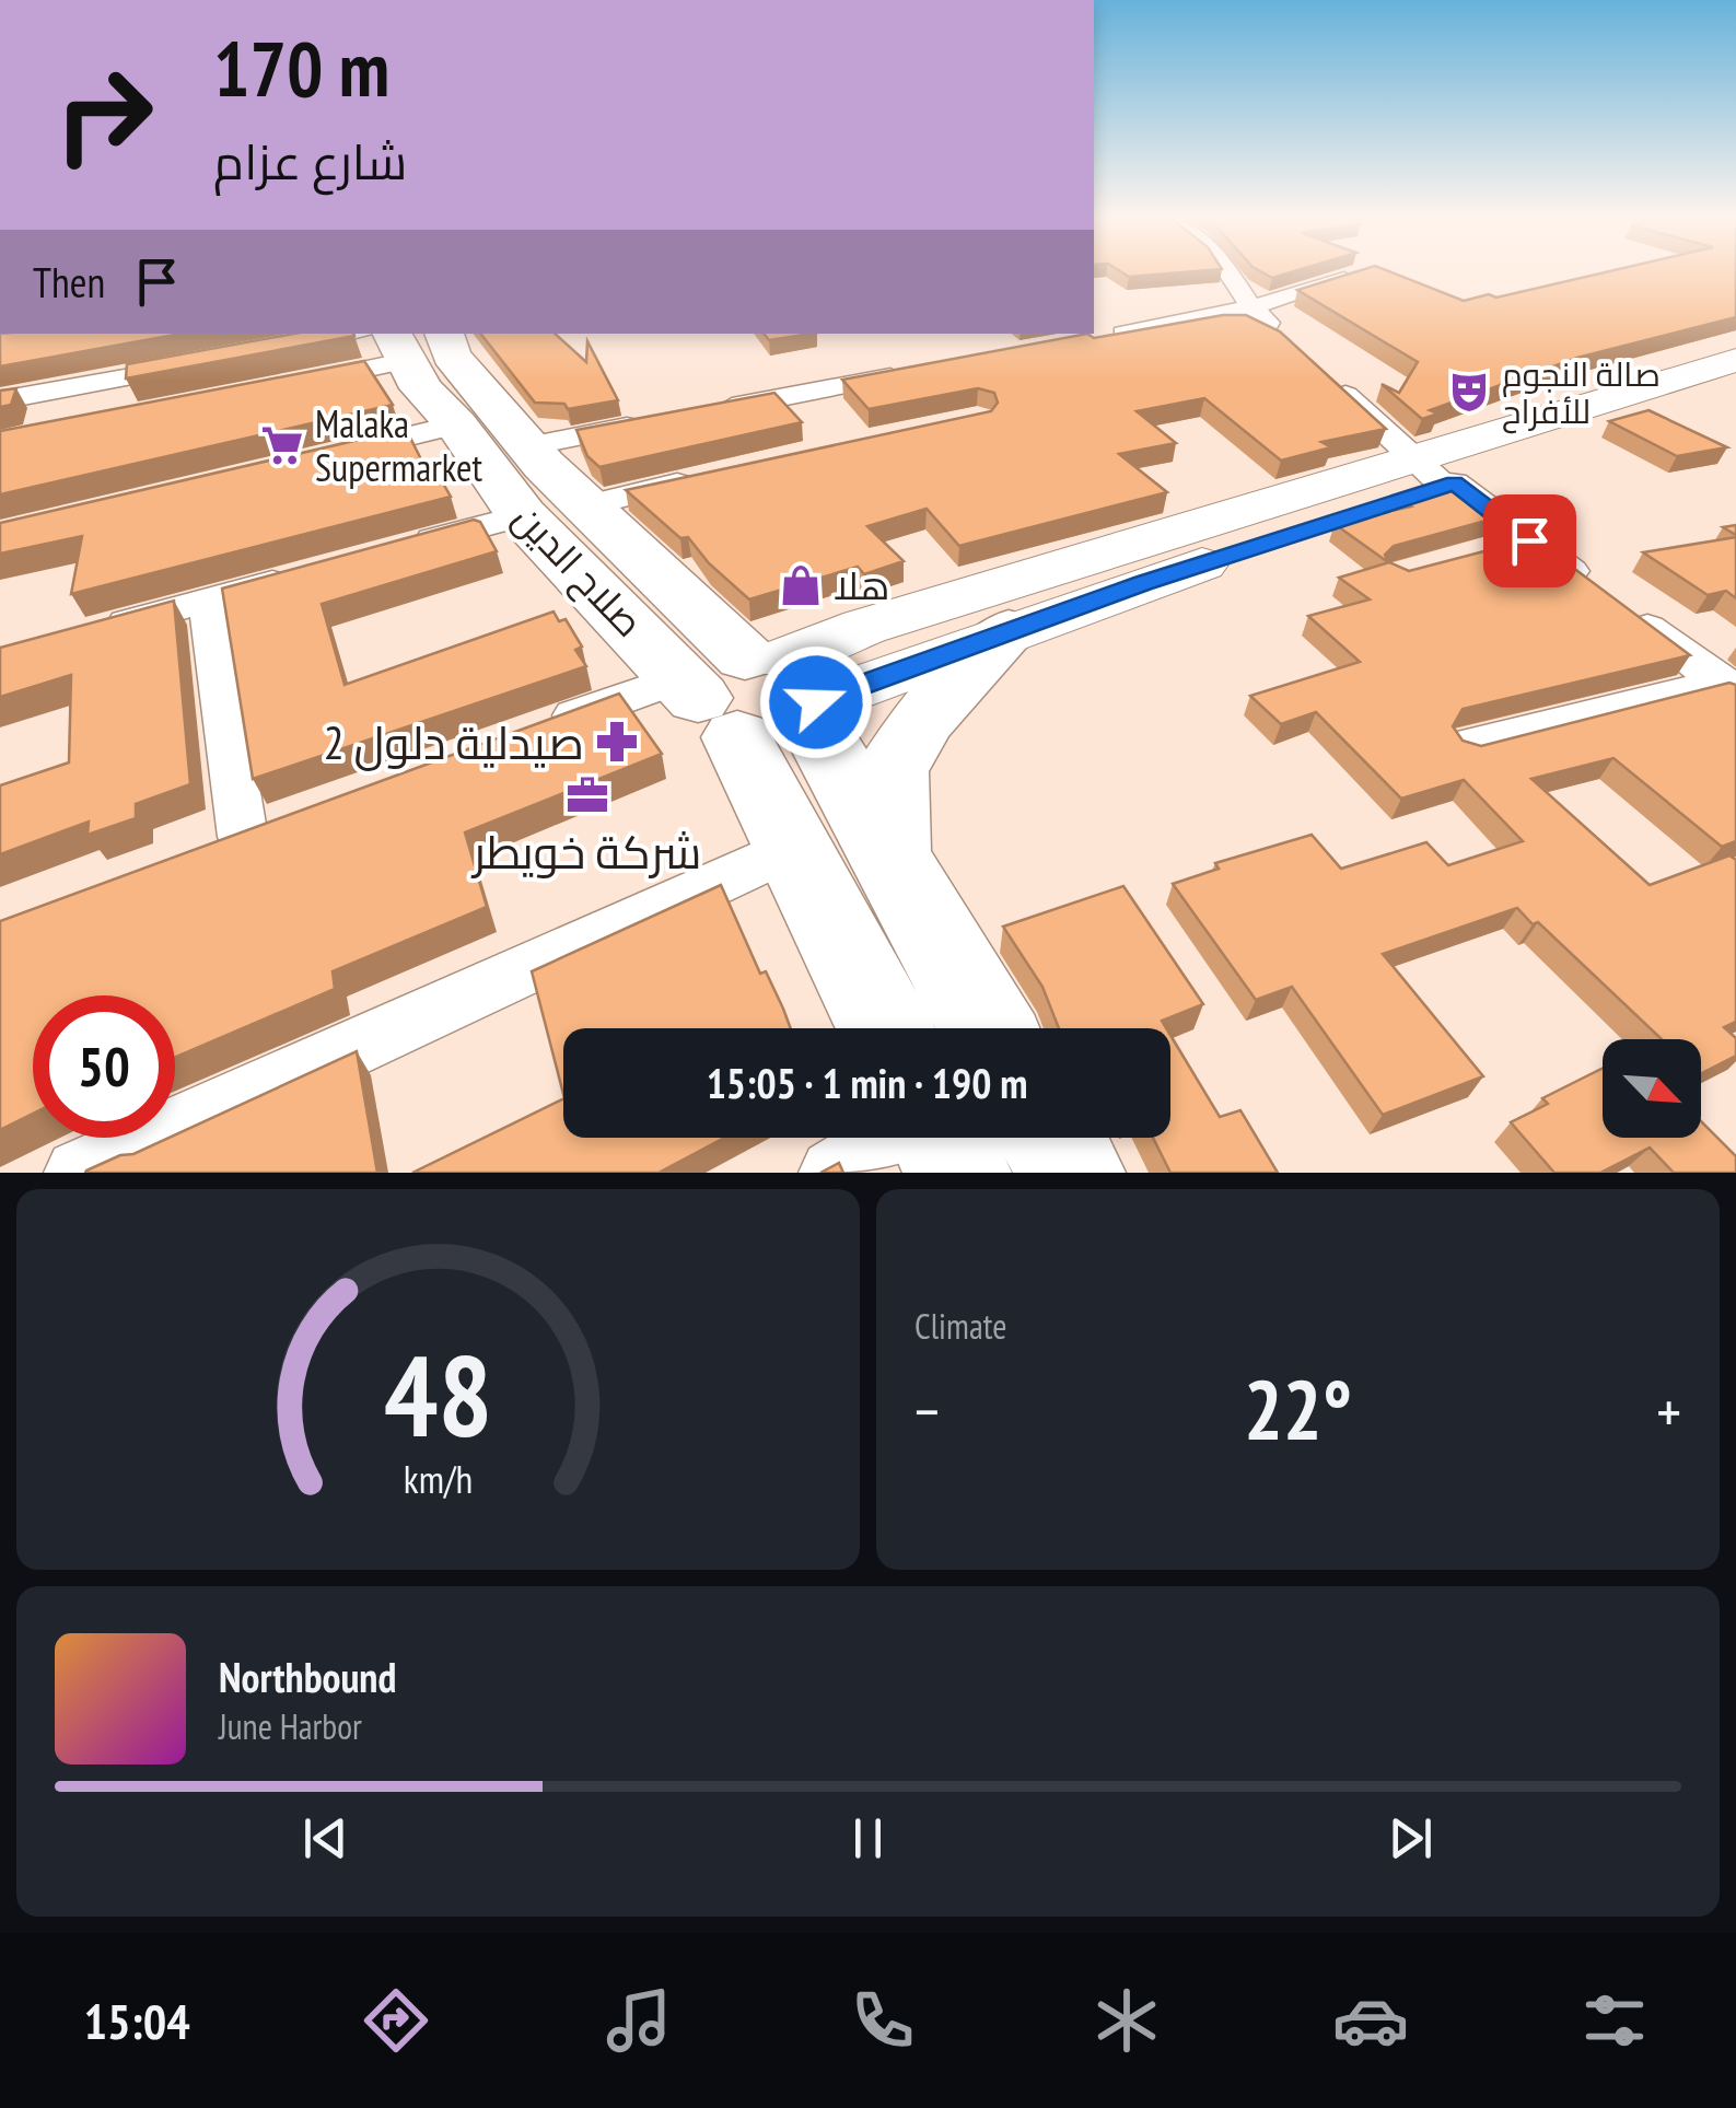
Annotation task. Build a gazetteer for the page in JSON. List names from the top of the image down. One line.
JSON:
{"streets":{"highway":["صلاح الدين"]},"places":{"theatre":["صالة النجوم للأفراح"],"supermarket":["Malaka Supermarket"],"shop":["هلا"],"pharmacy":["صيدلية دلول 2"],"office":["شركة خويطر"]},"north":"bottom right","page":{"turn":["170 m","شارع عزام"],"then":"Then","limit":"50","trip":"15:05 · 1 min · 190 m","tile":"Climate","heat":["−","22°","+"],"song":["Northbound","June Harbor"],"tabs":"15:04","gauge":["48","km/h"]}}
